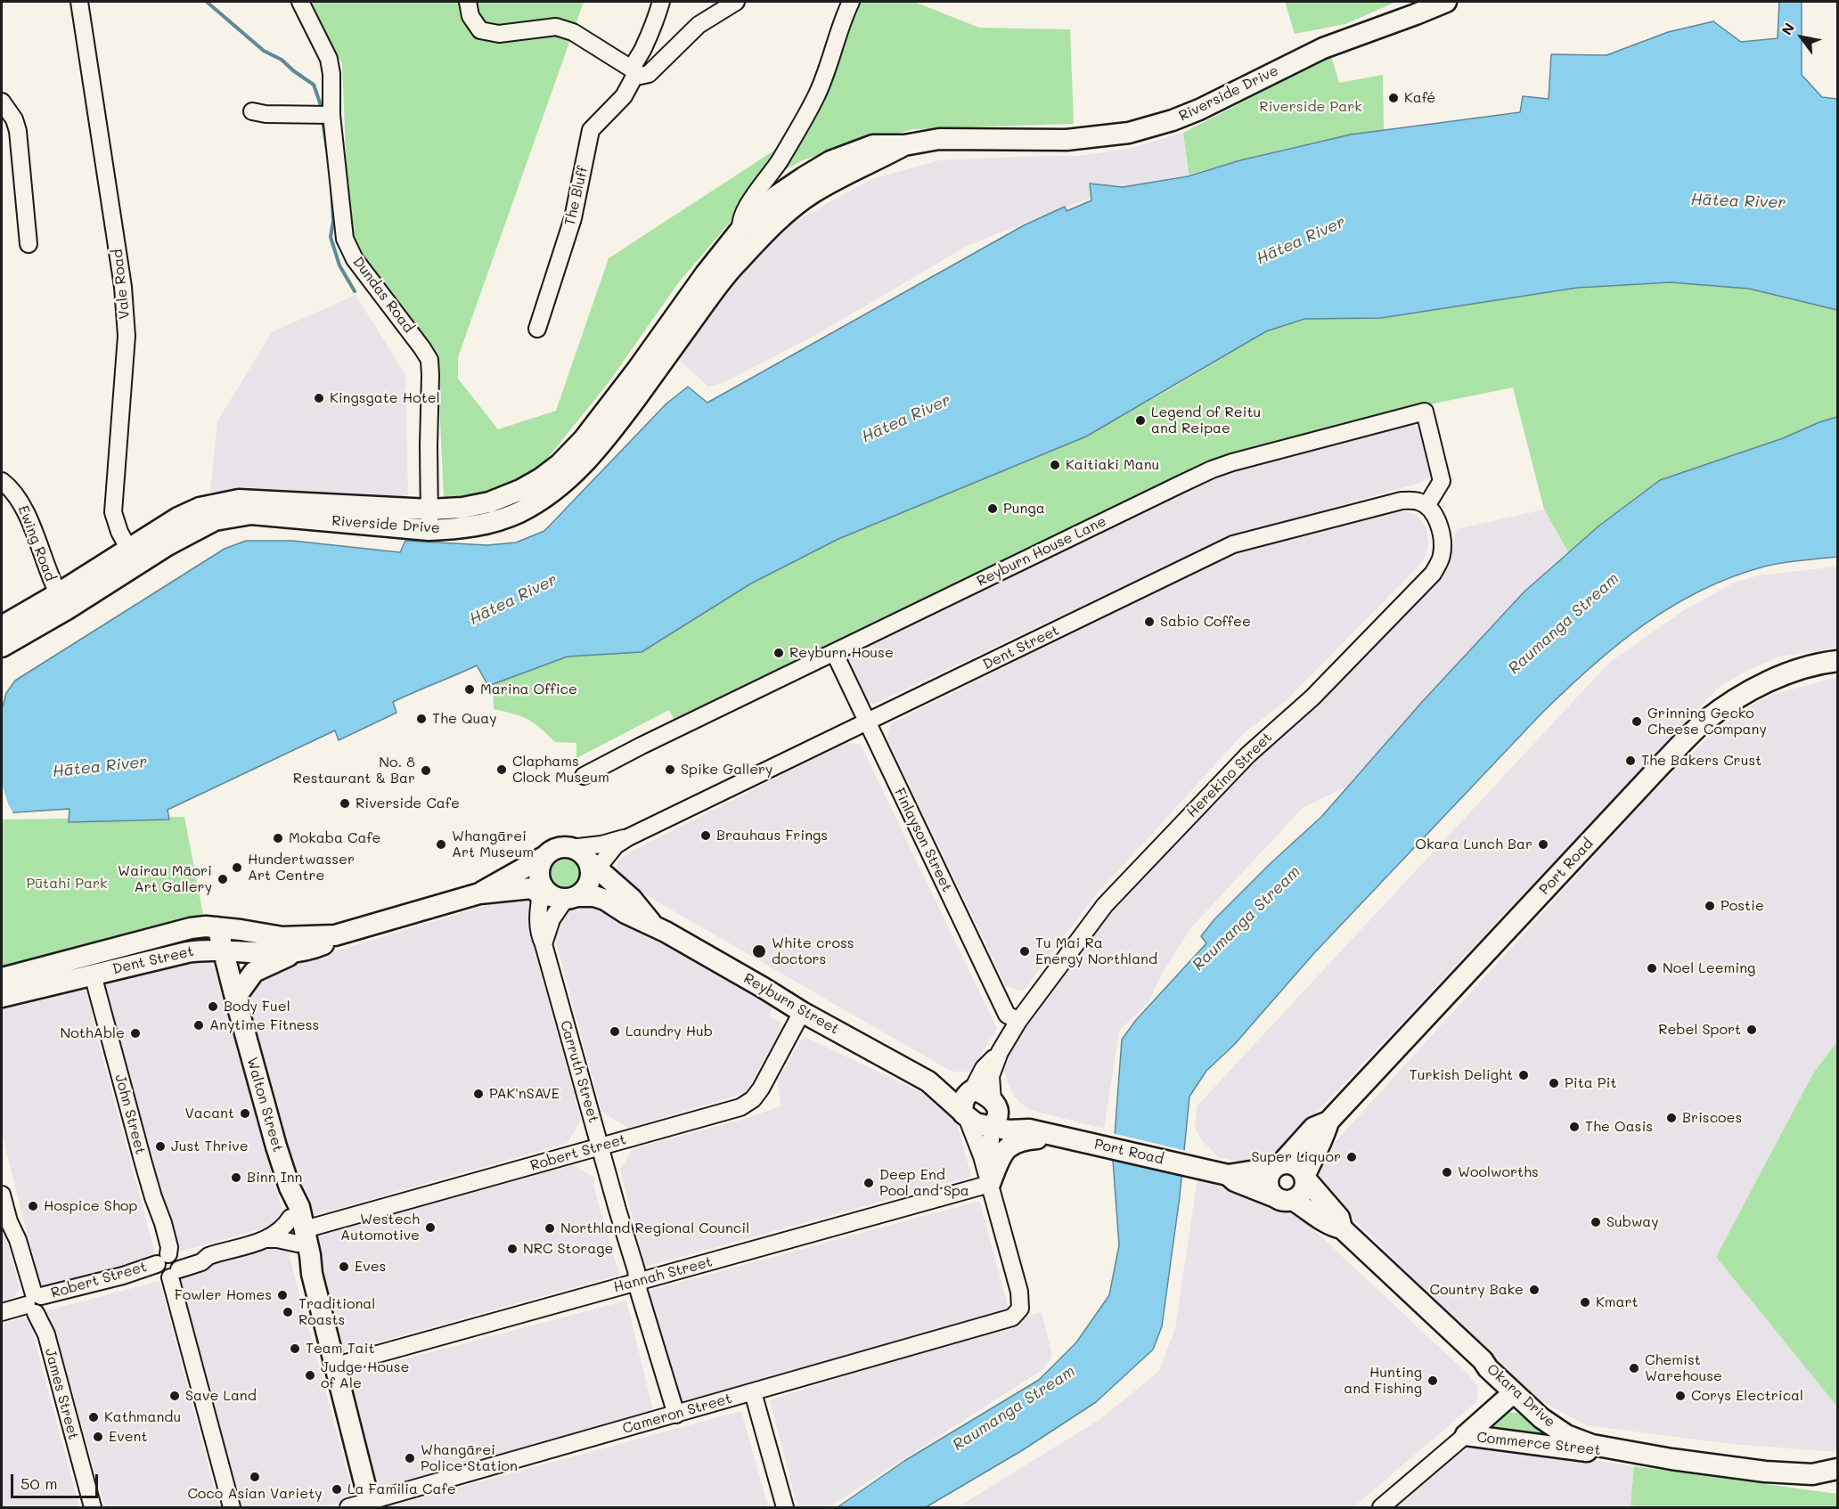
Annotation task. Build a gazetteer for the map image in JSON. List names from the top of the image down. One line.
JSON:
{"streets":{"main road":["Riverside Drive","Dent Street","Port Road","Reyburn Street","Walton Street","Okara Drive","Commerce Street"],"street":["The Bluff","Vale Road","Dundas Road","Ewing Road","Reyburn House Lane","Herekino Street","Finlayson Street","Carruth Street","John Street","Robert Street","Hannah Street","James Street","Cameron Street"]},"crossings":[["Riverside Drive","Vale Road"],["Riverside Drive","Dundas Road"],["Riverside Drive","Ewing Road"],["Reyburn House Lane","Dent Street"],["Reyburn House Lane","Herekino Street"],["Reyburn House Lane","Finlayson Street"],["Dent Street","Herekino Street"],["Dent Street","Finlayson Street"],["Dent Street","Reyburn Street"],["Dent Street","Carruth Street"],["Dent Street","Walton Street"],["Dent Street","John Street"],["Herekino Street","Finlayson Street"],["Herekino Street","Port Road"],["Herekino Street","Reyburn Street"],["Port Road","Reyburn Street"],["Port Road","Okara Drive"],["Reyburn Street","Carruth Street"],["Reyburn Street","Robert Street"],["Reyburn Street","Hannah Street"],["Reyburn Street","Cameron Street"],["Carruth Street","Robert Street"],["Carruth Street","Hannah Street"],["Carruth Street","Cameron Street"],["Walton Street","Robert Street"],["Walton Street","Hannah Street"],["Walton Street","Cameron Street"],["John Street","Robert Street"],["Robert Street","James Street"],["Okara Drive","Commerce Street"]],"water":["Hātea River","Raumanga Stream"],"parks":["Riverside Park","Pūtahi Park"],"places":["Kafé","Kingsgate Hotel","Legend of Reitu and Reipae","Kaitiaki Manu","Punga","Sabio Coffee","Reyburn House","Marina Office","The Quay","Grinning Gecko Cheese Company","The Bakers Crust","Claphams Clock Museum","Spike Gallery","No. 8 Restaurant & Bar","Riverside Cafe","Brauhaus Frings","Mokaba Cafe","Whangārei Art Museum","Okara Lunch Bar","Hundertwasser Art Centre","Wairau Māori Art Gallery","Postie","White cross doctors","Tu Mai Ra Energy Northland","Noel Leeming","Body Fuel","Anytime Fitness","Rebel Sport","Laundry Hub","NothAble","Turkish Delight","Pita Pit","PAK'nSAVE","Vacant","Briscoes","The Oasis","Just Thrive","Super Liquor","Woolworths","Binn Inn","Deep End Pool and Spa","Hospice Shop","Subway","Westech Automotive","Northland Regional Council","NRC Storage","Eves","Country Bake","Fowler Homes","Kmart","Traditional Roasts","Team Tait","Chemist Warehouse","Judge House of Ale","Hunting and Fishing","Save Land","Corys Electrical","Kathmandu","Event","Whangārei Police Station","Coco Asian Variety","La Familia Cafe"],"scale_bar":"50 m","north":"top left"}
